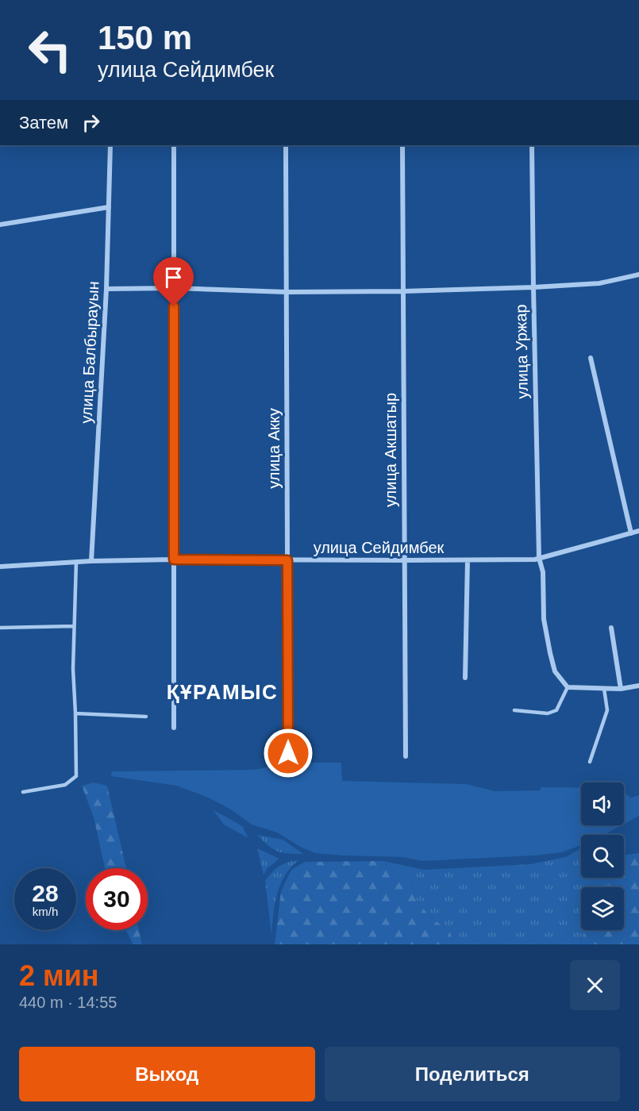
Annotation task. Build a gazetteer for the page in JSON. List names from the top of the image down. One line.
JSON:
{"streets":{"street":["улица Уржар","улица Балбырауын","улица Акку","улица Акшатыр","улица Сейдимбек"]},"crossings":[["улица Уржар","улица Сейдимбек"],["улица Балбырауын","улица Сейдимбек"],["улица Акку","улица Сейдимбек"],["улица Акшатыр","улица Сейдимбек"]],"districts":["ҚҰРАМЫС"],"page":{"turn":["150 m","улица Сейдимбек"],"then":"Затем","speed":"28 km/h","limit":"30","heading":["2 мин","440 m · 14:55"],"buttons":["Выход","Поделиться"]}}
